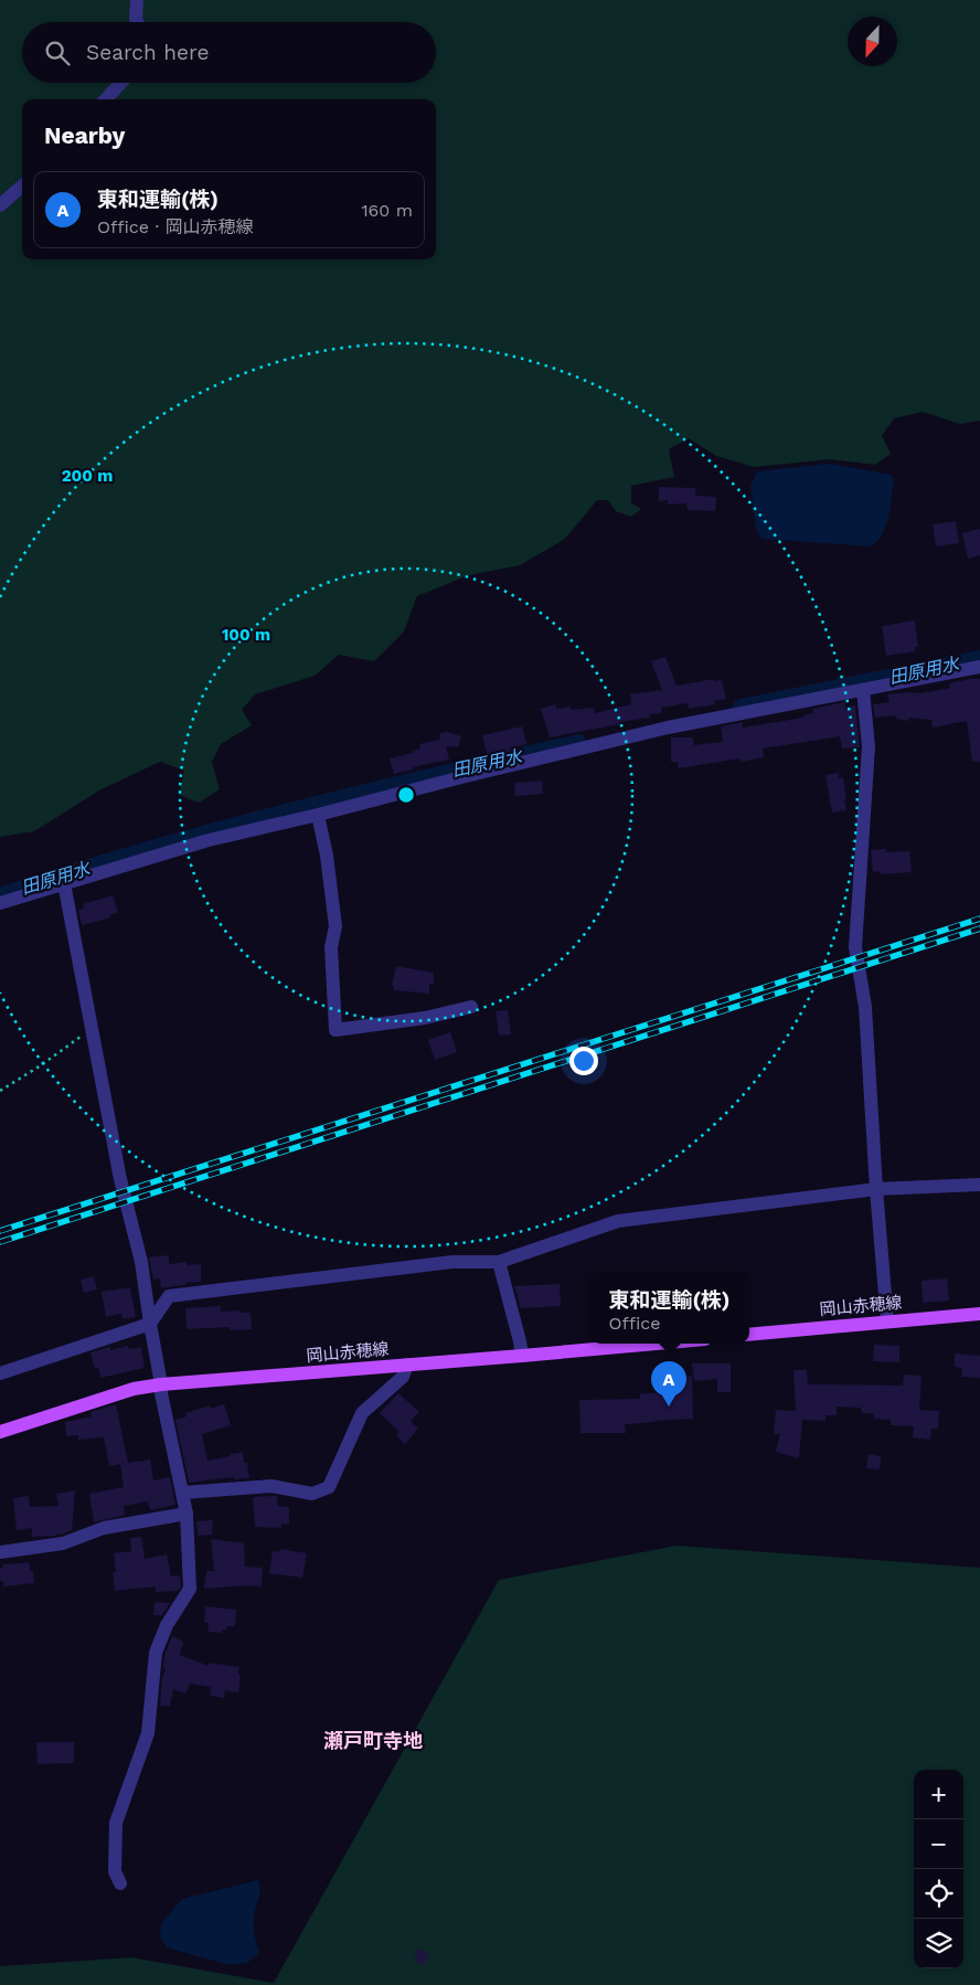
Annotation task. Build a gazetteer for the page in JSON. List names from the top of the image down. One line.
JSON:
{"streets":{"main road":["岡山赤穂線"]},"districts":["瀬戸町寺地"],"water":["田原用水"],"north":"bottom","page":{"search":"Search here","heading":"Nearby","list":[{"mark":"A","name":"東和運輸(株)","note":"Office · 岡山赤穂線","value":"160 m"}],"popup":["東和運輸(株)","Office"],"pins":"A","map_buttons":["+","−"]},"rings":["200 m","100 m"]}
